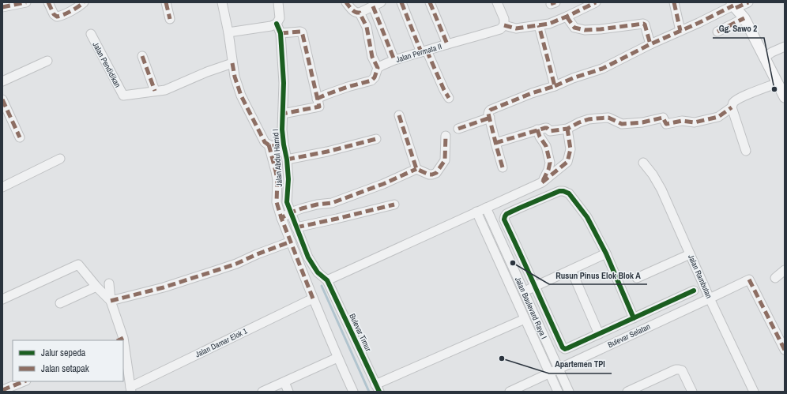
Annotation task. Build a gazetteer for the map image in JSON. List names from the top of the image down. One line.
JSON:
{"streets":{"street":["Jalan Permata II","Jalan Pendidikan","Jalan Abdul Hamid I","Jalan Rambutan","Jalan Boulevard Raya I","Bulevar Timur","Bulevar Selatan","Jalan Damar Elok 1"]},"crossings":[["Jalan Abdul Hamid I","Bulevar Timur"],["Jalan Rambutan","Bulevar Selatan"],["Jalan Boulevard Raya I","Bulevar Selatan"]],"places":["Gg. Sawo 2","Rusun Pinus Elok Blok A","Apartemen TPI"],"legend":["Jalur sepeda","Jalan setapak"]}
